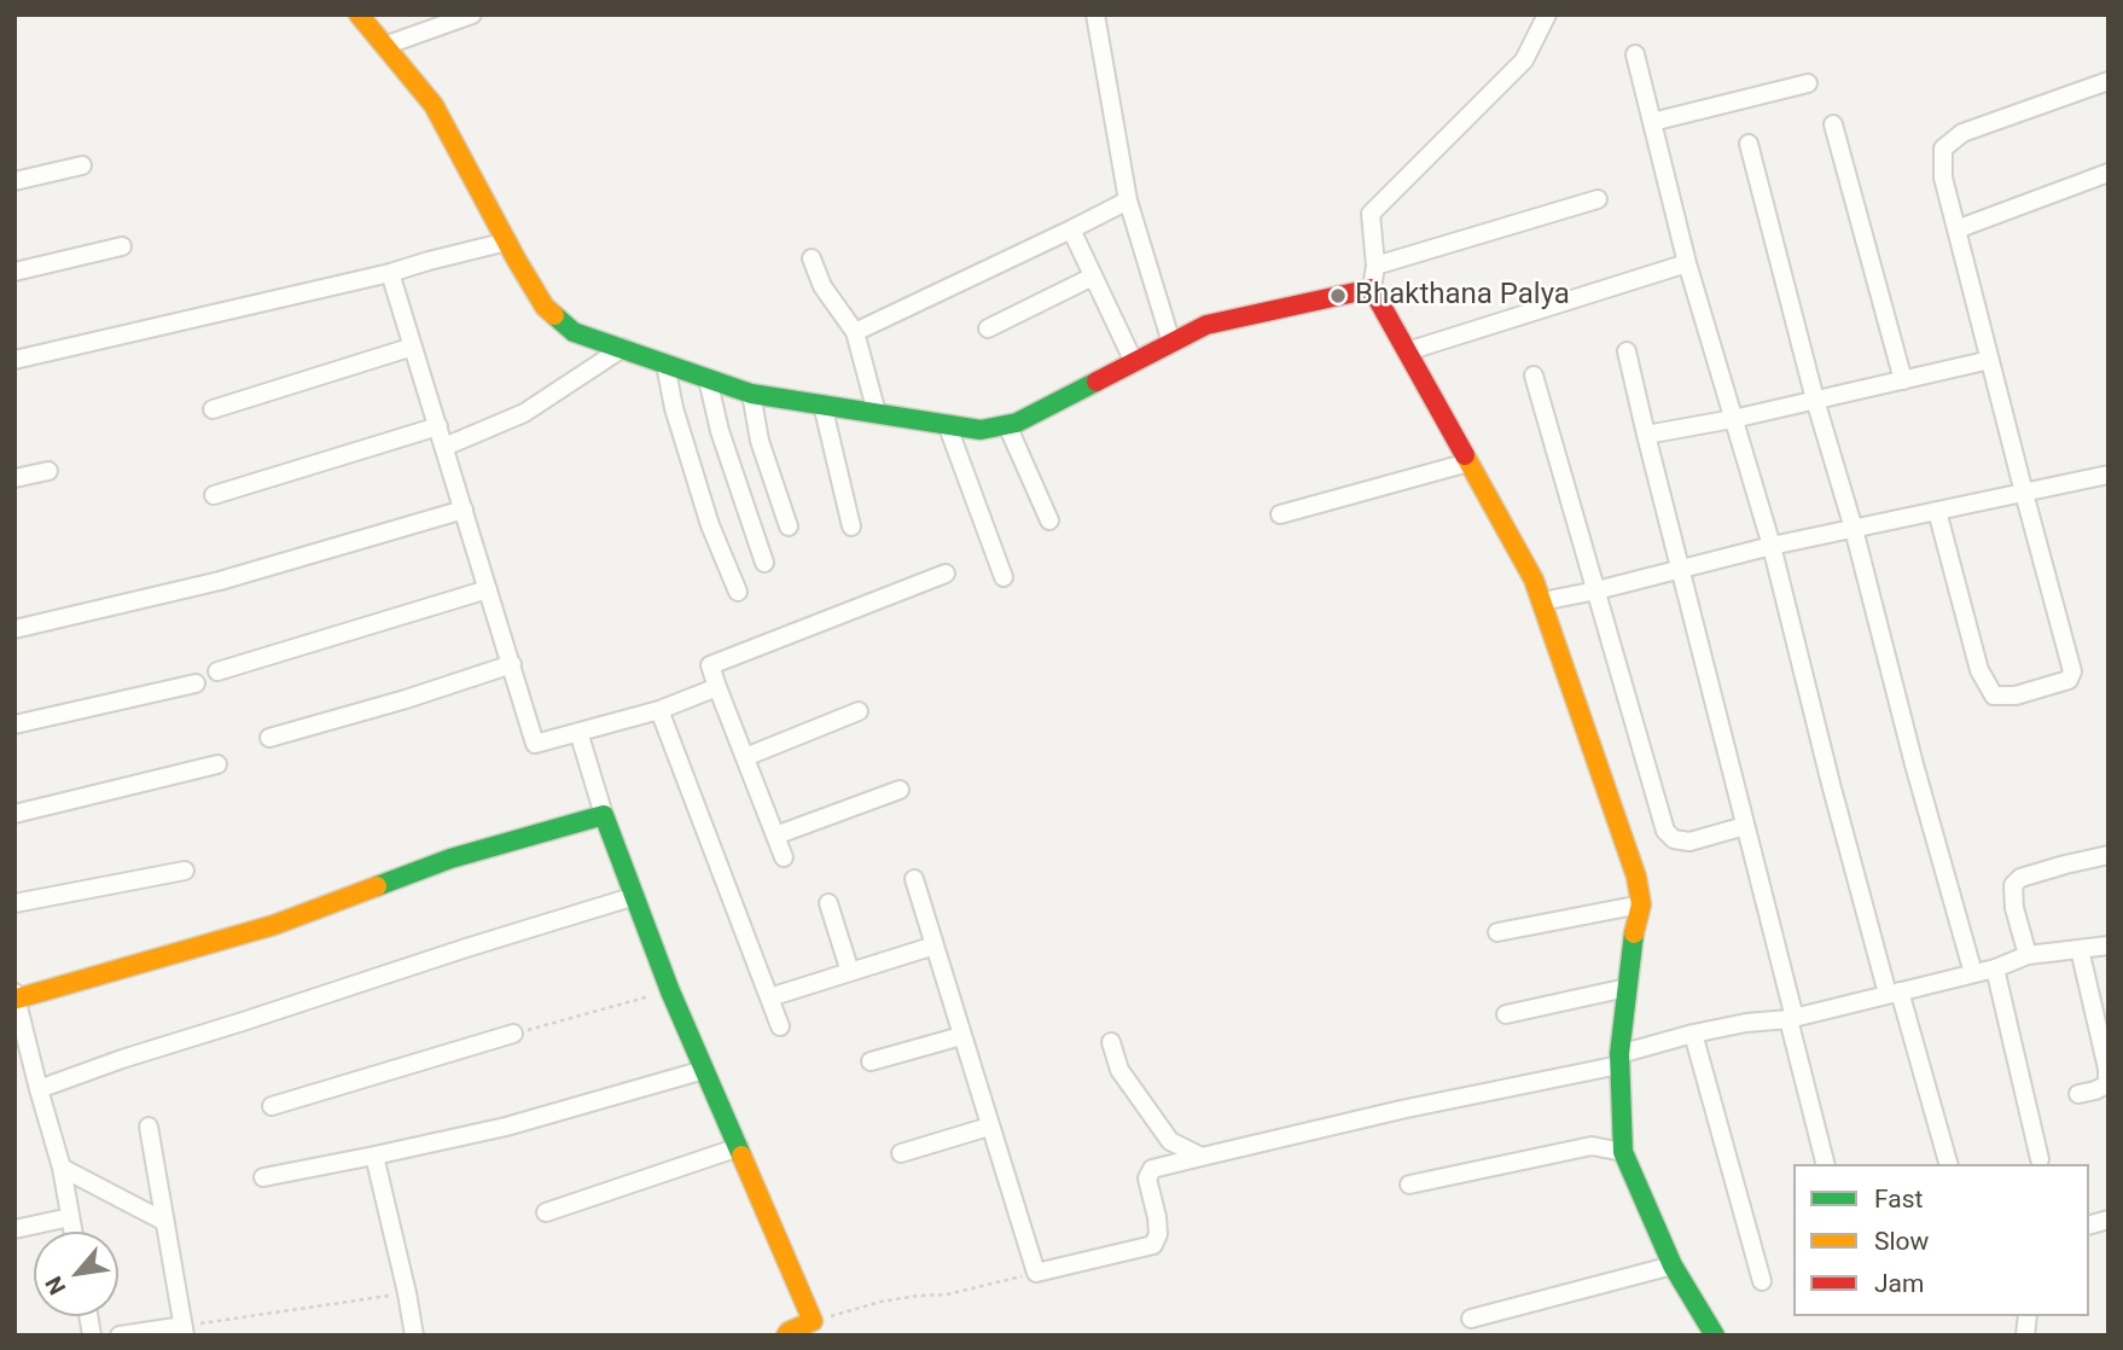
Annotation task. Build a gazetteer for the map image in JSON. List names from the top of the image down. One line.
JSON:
{"places":["Bhakthana Palya"],"legend":["Fast","Slow","Jam"],"north":"bottom left"}
